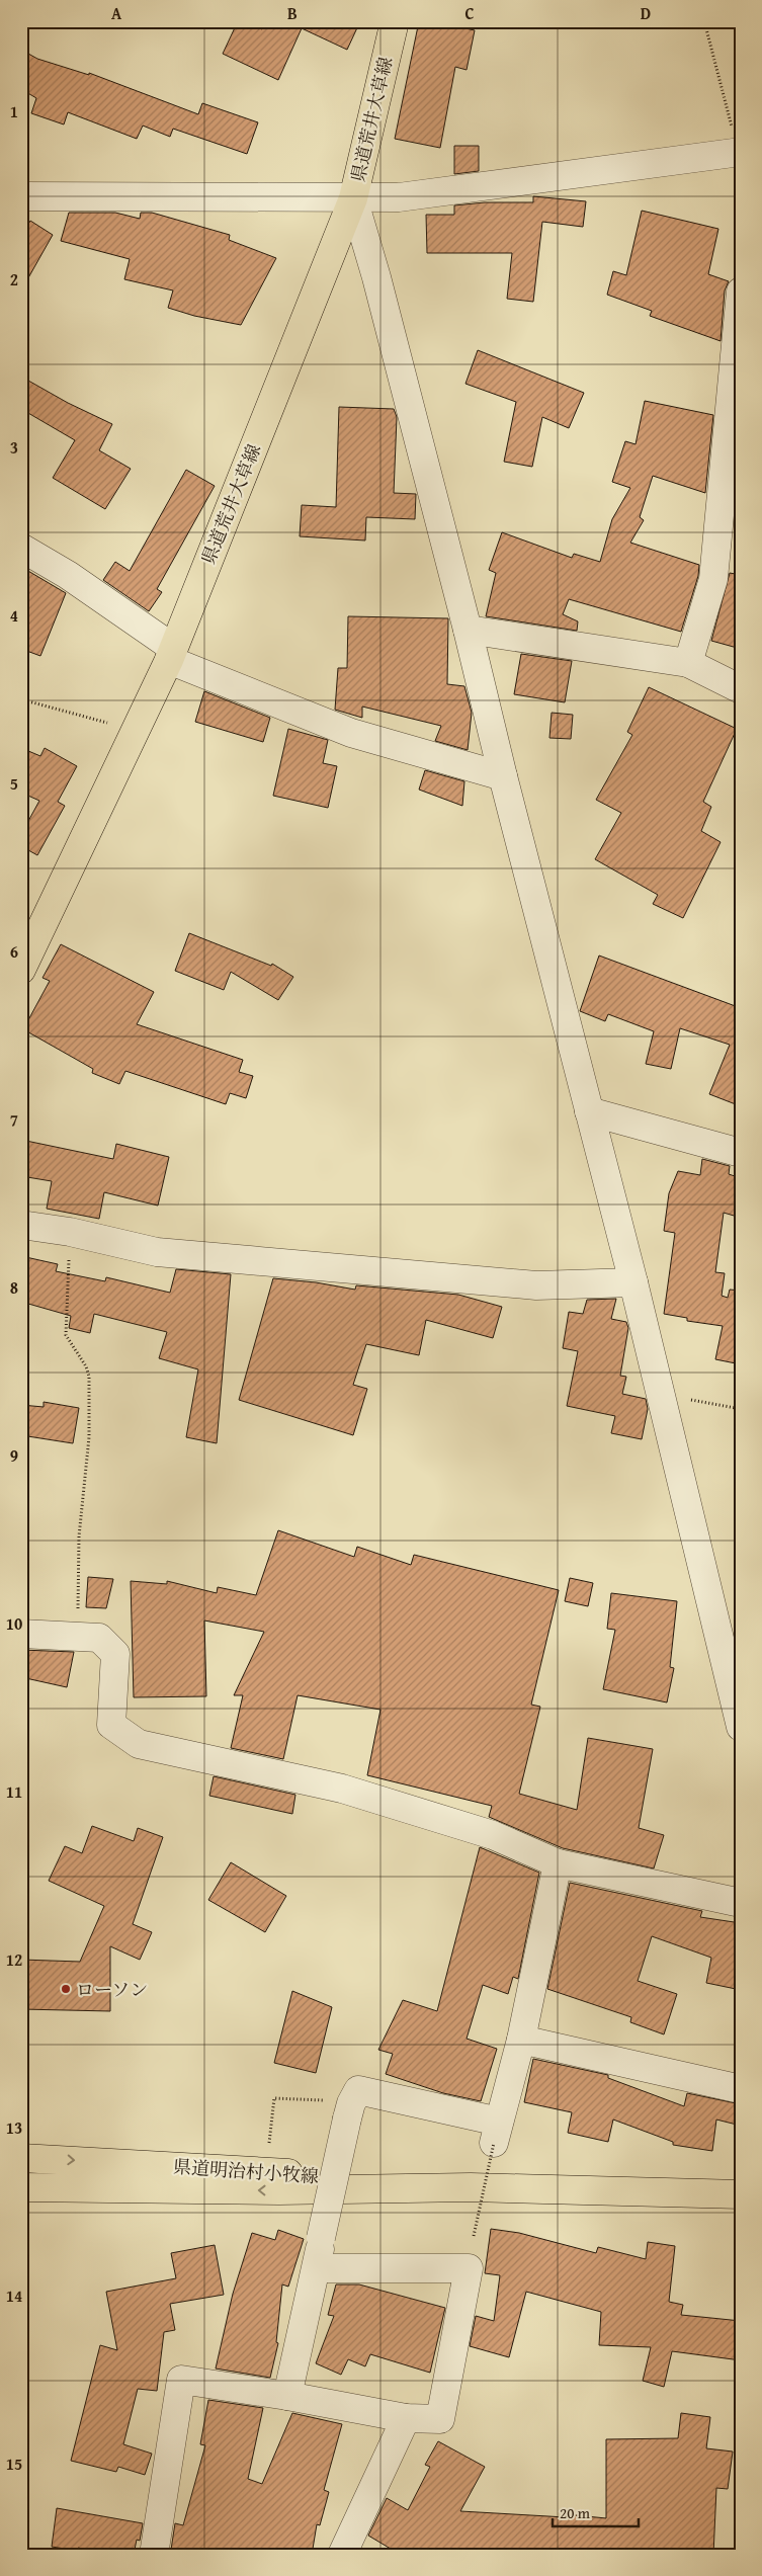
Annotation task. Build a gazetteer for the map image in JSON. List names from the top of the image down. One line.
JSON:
{"streets":{"main road":["県道荒井大草線","県道明治村小牧線"]},"places":["ローソン"],"scale_bar":"20 m","grid":{"columns":["A","B","C","D"],"rows":["1","2","3","4","5","6","7","8","9","10","11","12","13","14","15"]}}
